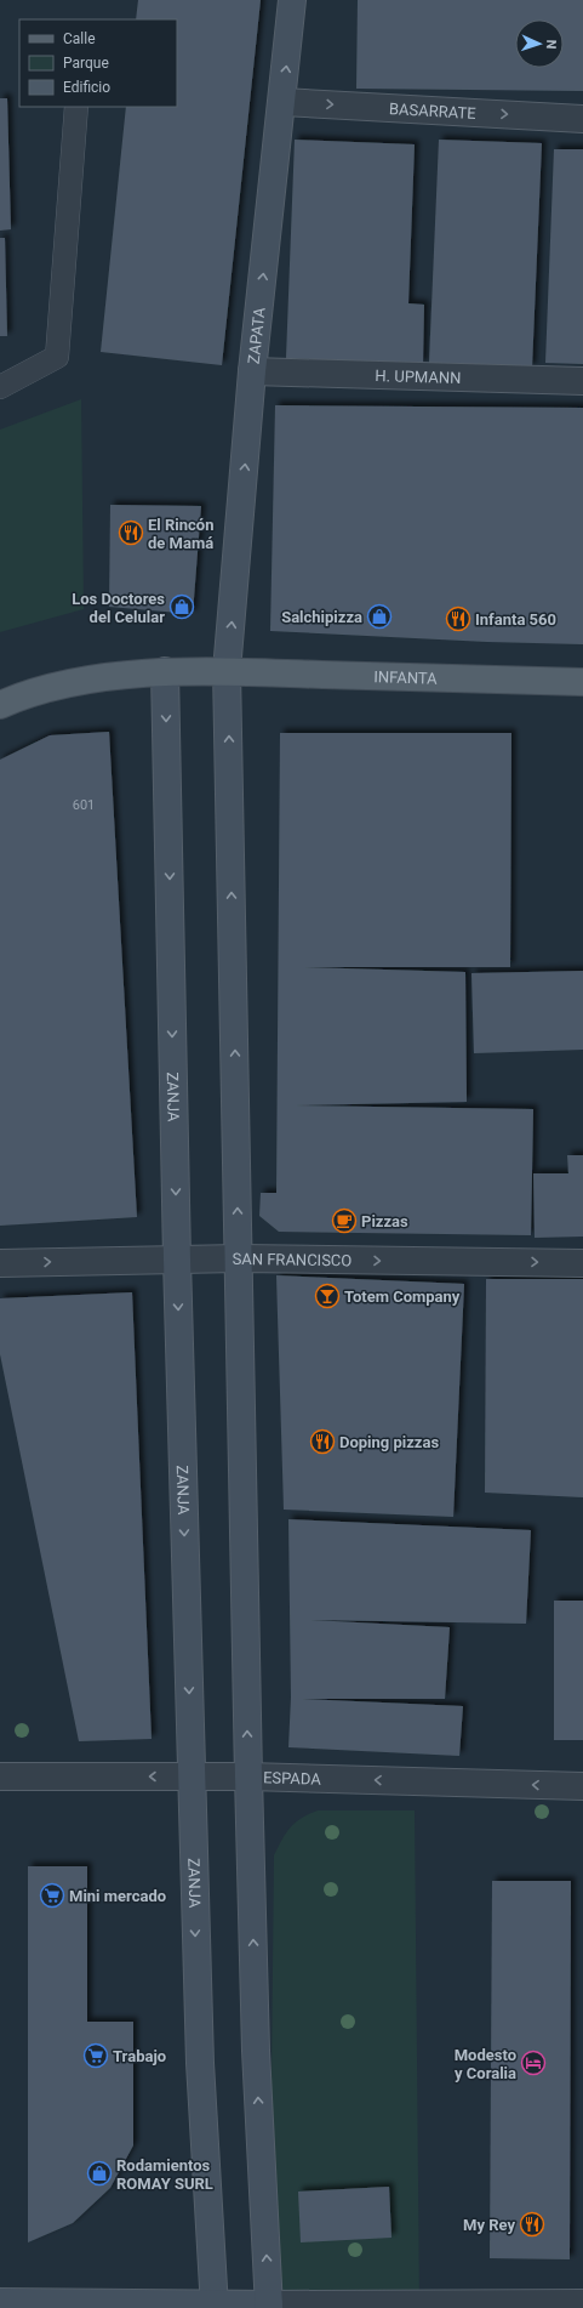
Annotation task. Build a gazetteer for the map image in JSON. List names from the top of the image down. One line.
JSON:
{"streets":{"main road":["ZAPATA","INFANTA","ZANJA"],"street":["BASARRATE","H. UPMANN","SAN FRANCISCO","ESPADA"]},"crossings":[["BASARRATE","ZAPATA"],["ZAPATA","H. UPMANN"],["ZAPATA","INFANTA"],["INFANTA","ZANJA"],["ZANJA","SAN FRANCISCO"],["ZANJA","ESPADA"]],"one_way":["BASARRATE","ZAPATA","SAN FRANCISCO","ESPADA"],"places":{"restaurant":["El Rincón de Mamá","Infanta 560","Doping pizzas","My Rey"],"shop":["Los Doctores del Celular","Salchipizza","Rodamientos ROMAY SURL"],"cafe":["Pizzas"],"bar":["Totem Company"],"supermarket":["Mini mercado","Trabajo"],"hotel":["Modesto y Coralia"]},"house_numbers":["601"],"legend":["Calle","Parque","Edificio"],"north":"right"}
